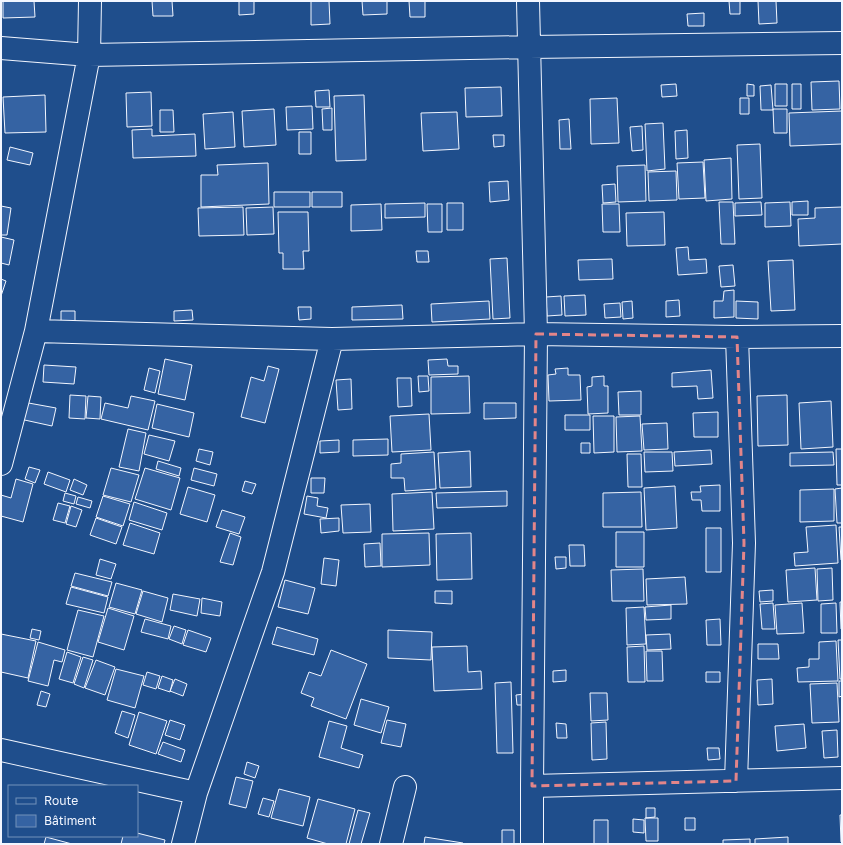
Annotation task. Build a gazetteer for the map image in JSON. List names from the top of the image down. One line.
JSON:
{"legend":["Route","Bâtiment"]}
